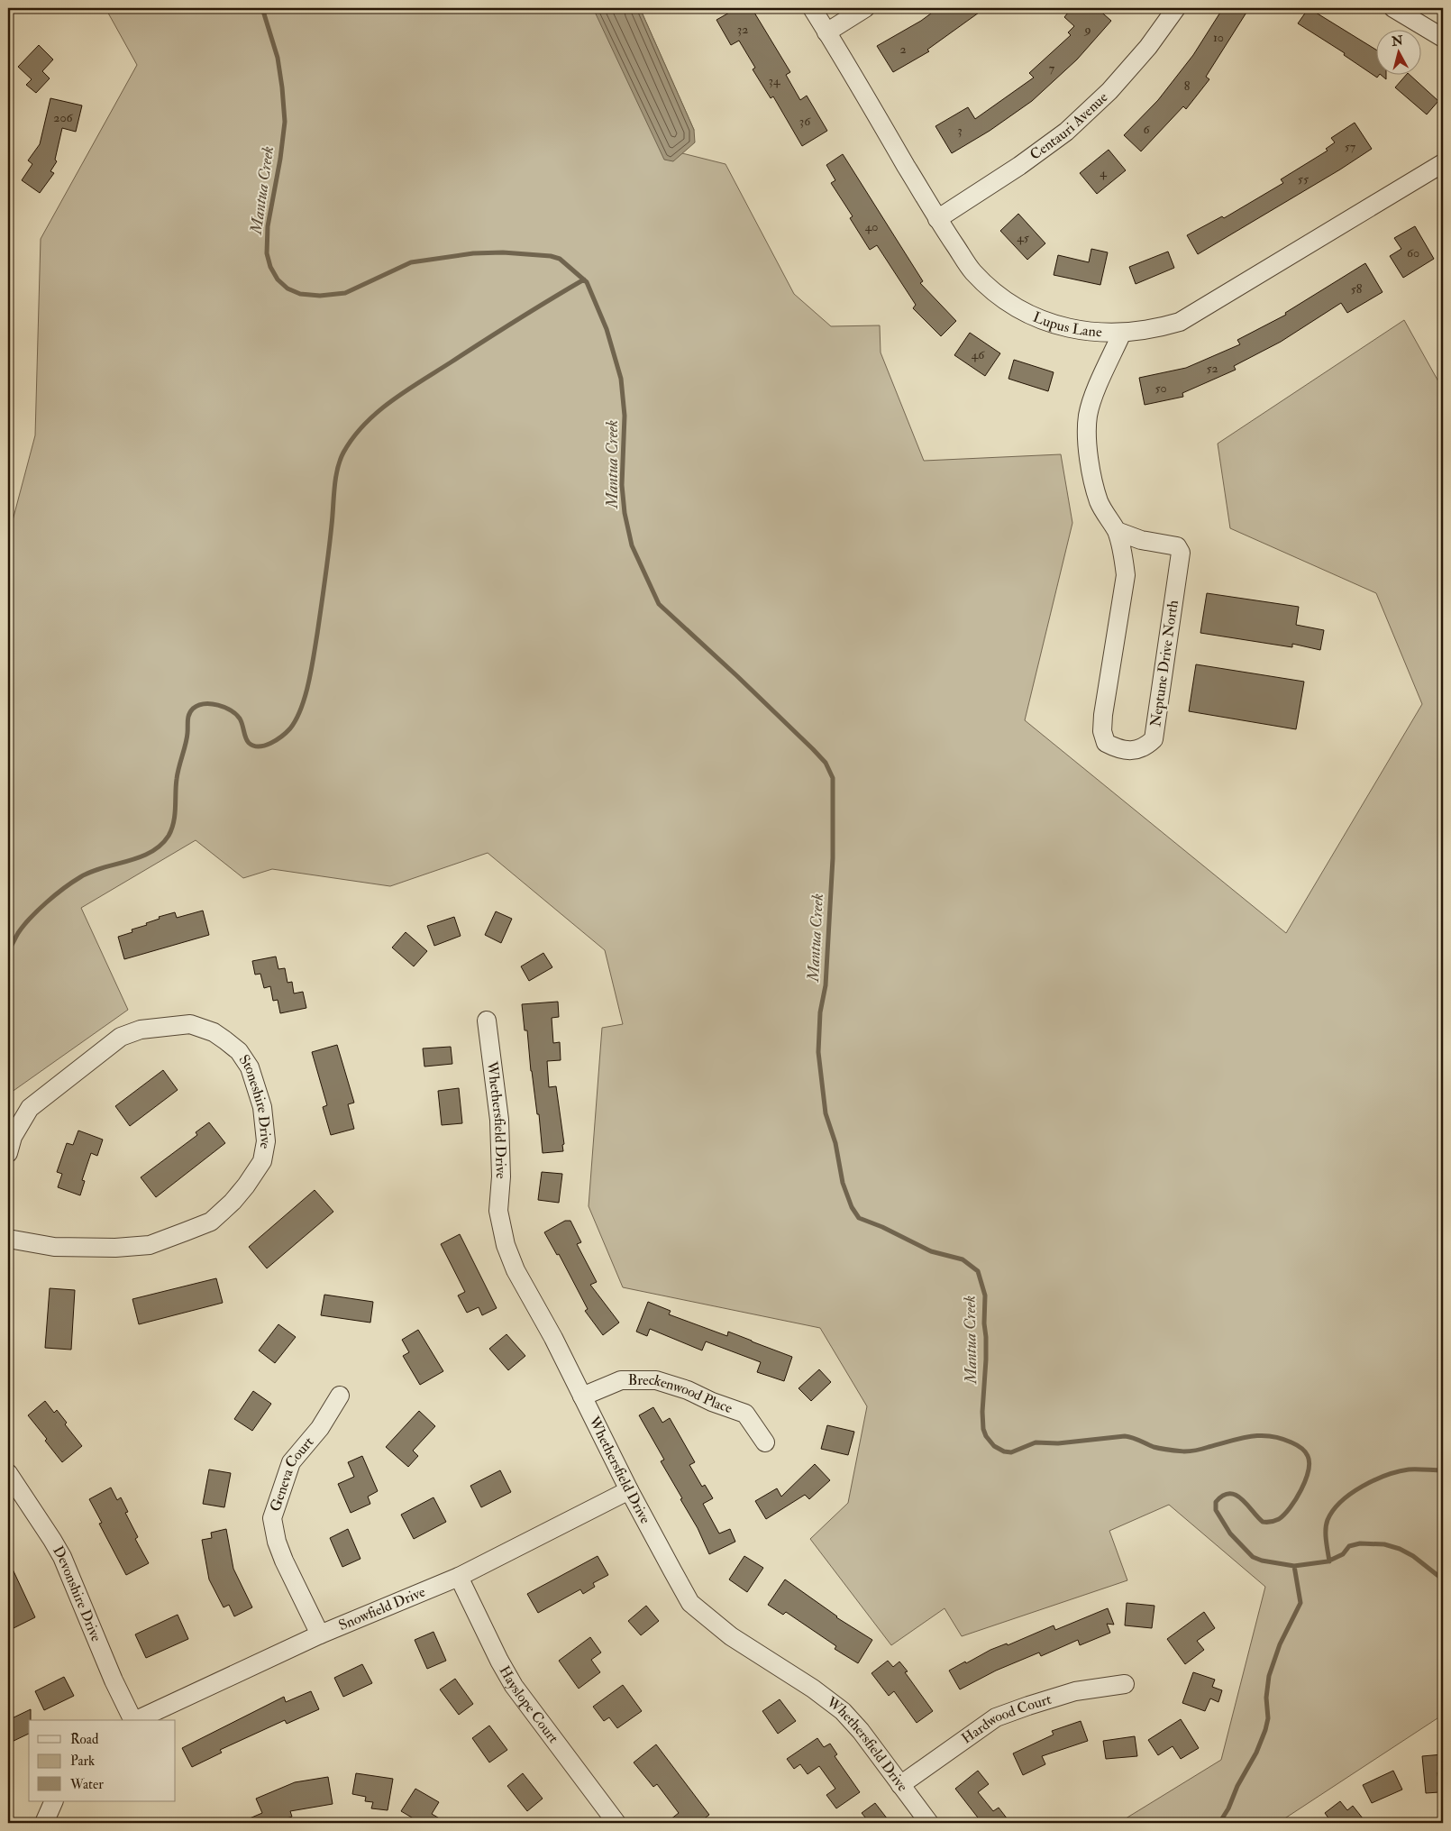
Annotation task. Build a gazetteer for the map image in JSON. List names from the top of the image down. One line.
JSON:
{"streets":{"street":["Centauri Avenue","Lupus Lane","Neptune Drive North","Stoneshire Drive","Whethersfield Drive","Breckenwood Place","Geneva Court","Devonshire Drive","Snowfield Drive","Hayslope Court","Hardwood Court"]},"crossings":[["Centauri Avenue","Lupus Lane"],["Lupus Lane","Neptune Drive North"],["Whethersfield Drive","Breckenwood Place"],["Whethersfield Drive","Snowfield Drive"],["Whethersfield Drive","Hardwood Court"],["Geneva Court","Snowfield Drive"],["Snowfield Drive","Hayslope Court"]],"water":["Mantua Creek"],"house_numbers":["32","9","10","2","7","34","8","206","36","6","3","57","4","55","40","45","60","58","46","52","50"],"legend":["Road","Park","Water"],"north":"top"}
